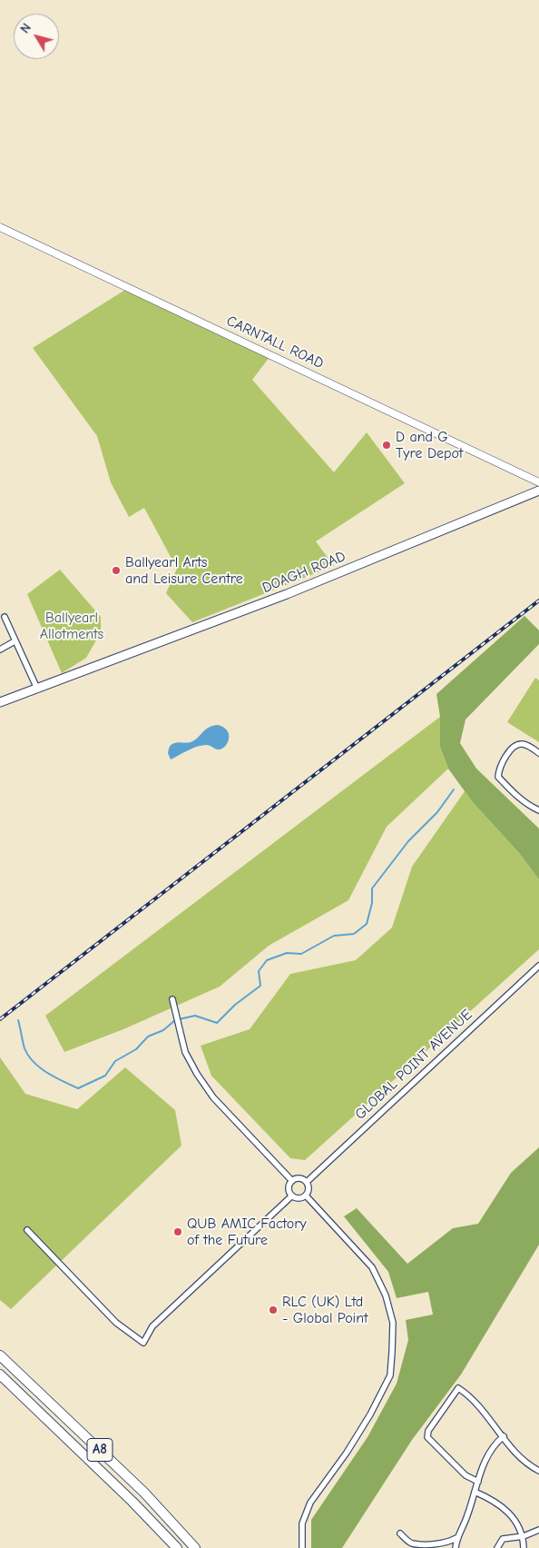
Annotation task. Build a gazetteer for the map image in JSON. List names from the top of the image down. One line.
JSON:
{"streets":{"highway":["A8"],"main road":["DOAGH ROAD"],"street":["CARNTALL ROAD","GLOBAL POINT AVENUE"]},"parks":["Ballyearl Allotments"],"places":["D and G Tyre Depot","Ballyearl Arts and Leisure Centre","QUB AMIC Factory of the Future","RLC (UK) Ltd - Global Point"],"north":"top left"}
